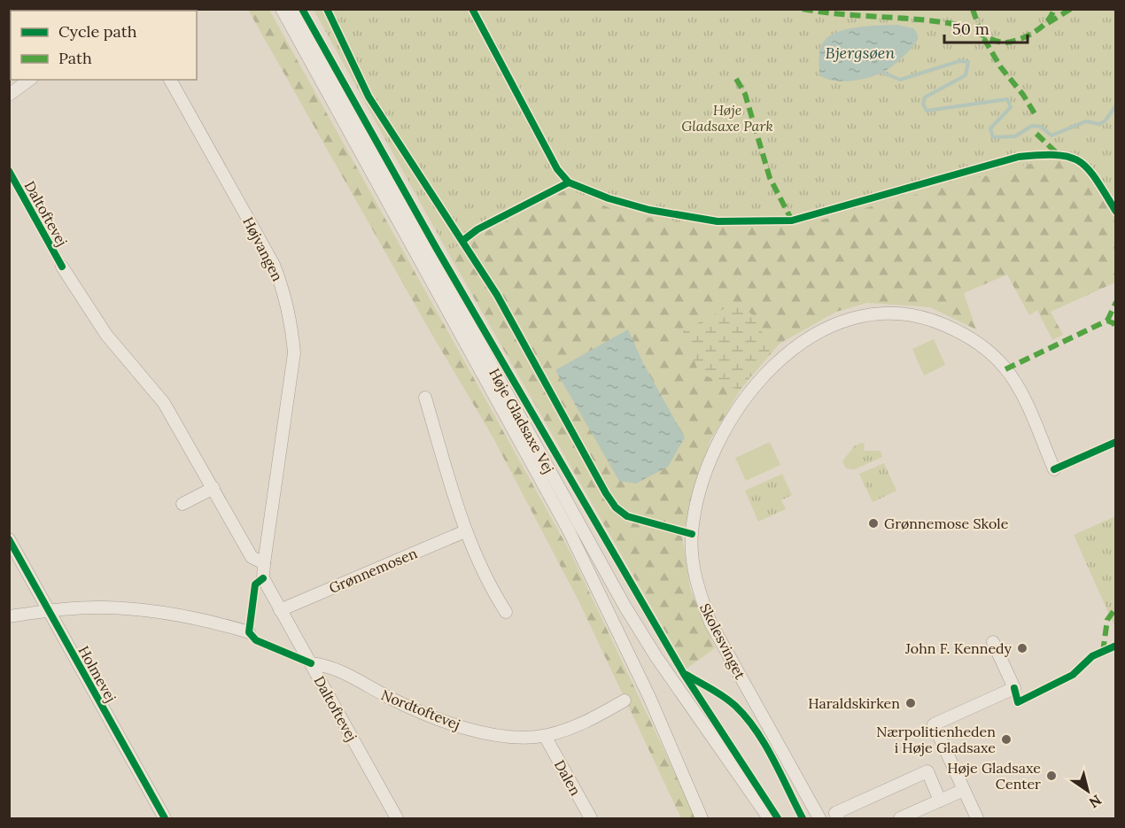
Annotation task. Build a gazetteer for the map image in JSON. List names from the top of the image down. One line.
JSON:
{"streets":{"street":["Daltoftevej","Højvangen","Høje Gladsaxe Vej","Grønnemosen","Skolesvinget","Holmevej","Nordtoftevej","Dalen"]},"crossings":[["Daltoftevej","Højvangen"],["Daltoftevej","Grønnemosen"],["Daltoftevej","Nordtoftevej"],["Nordtoftevej","Dalen"]],"water":["Bjergsøen"],"parks":["Høje Gladsaxe Park"],"places":["Grønnemose Skole","John F. Kennedy","Haraldskirken","Nærpolitienheden i Høje Gladsaxe","Høje Gladsaxe Center"],"legend":["Cycle path","Path"],"scale_bar":"50 m","north":"bottom right"}
